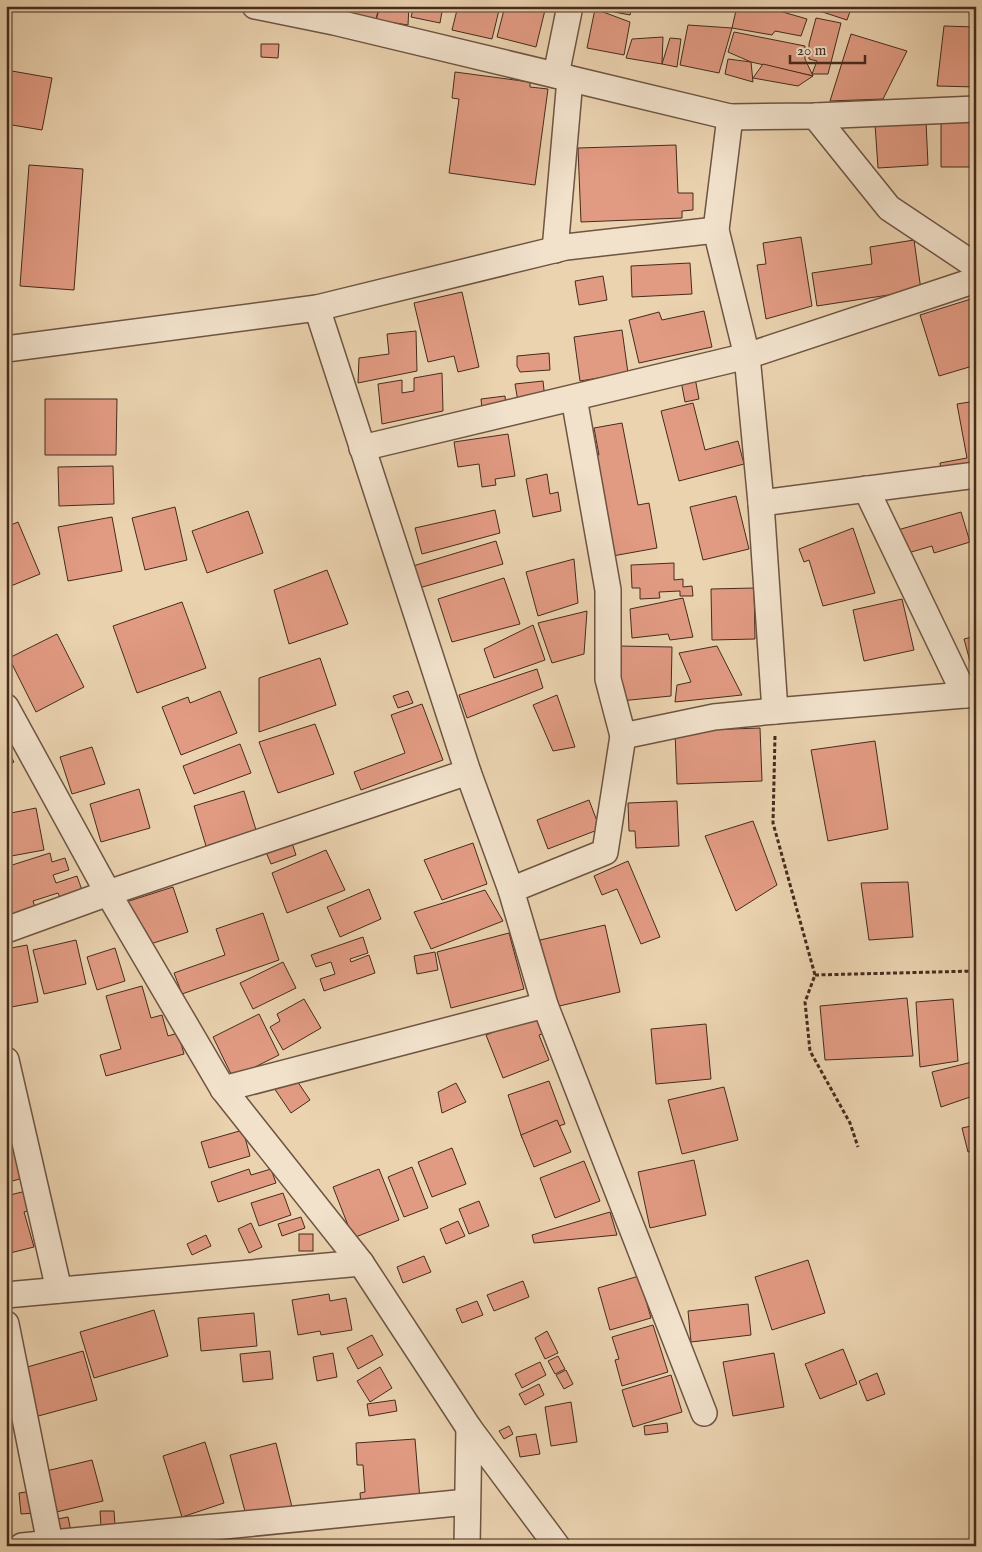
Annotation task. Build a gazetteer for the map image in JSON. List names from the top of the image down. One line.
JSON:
{"scale_bar":"20 m"}
